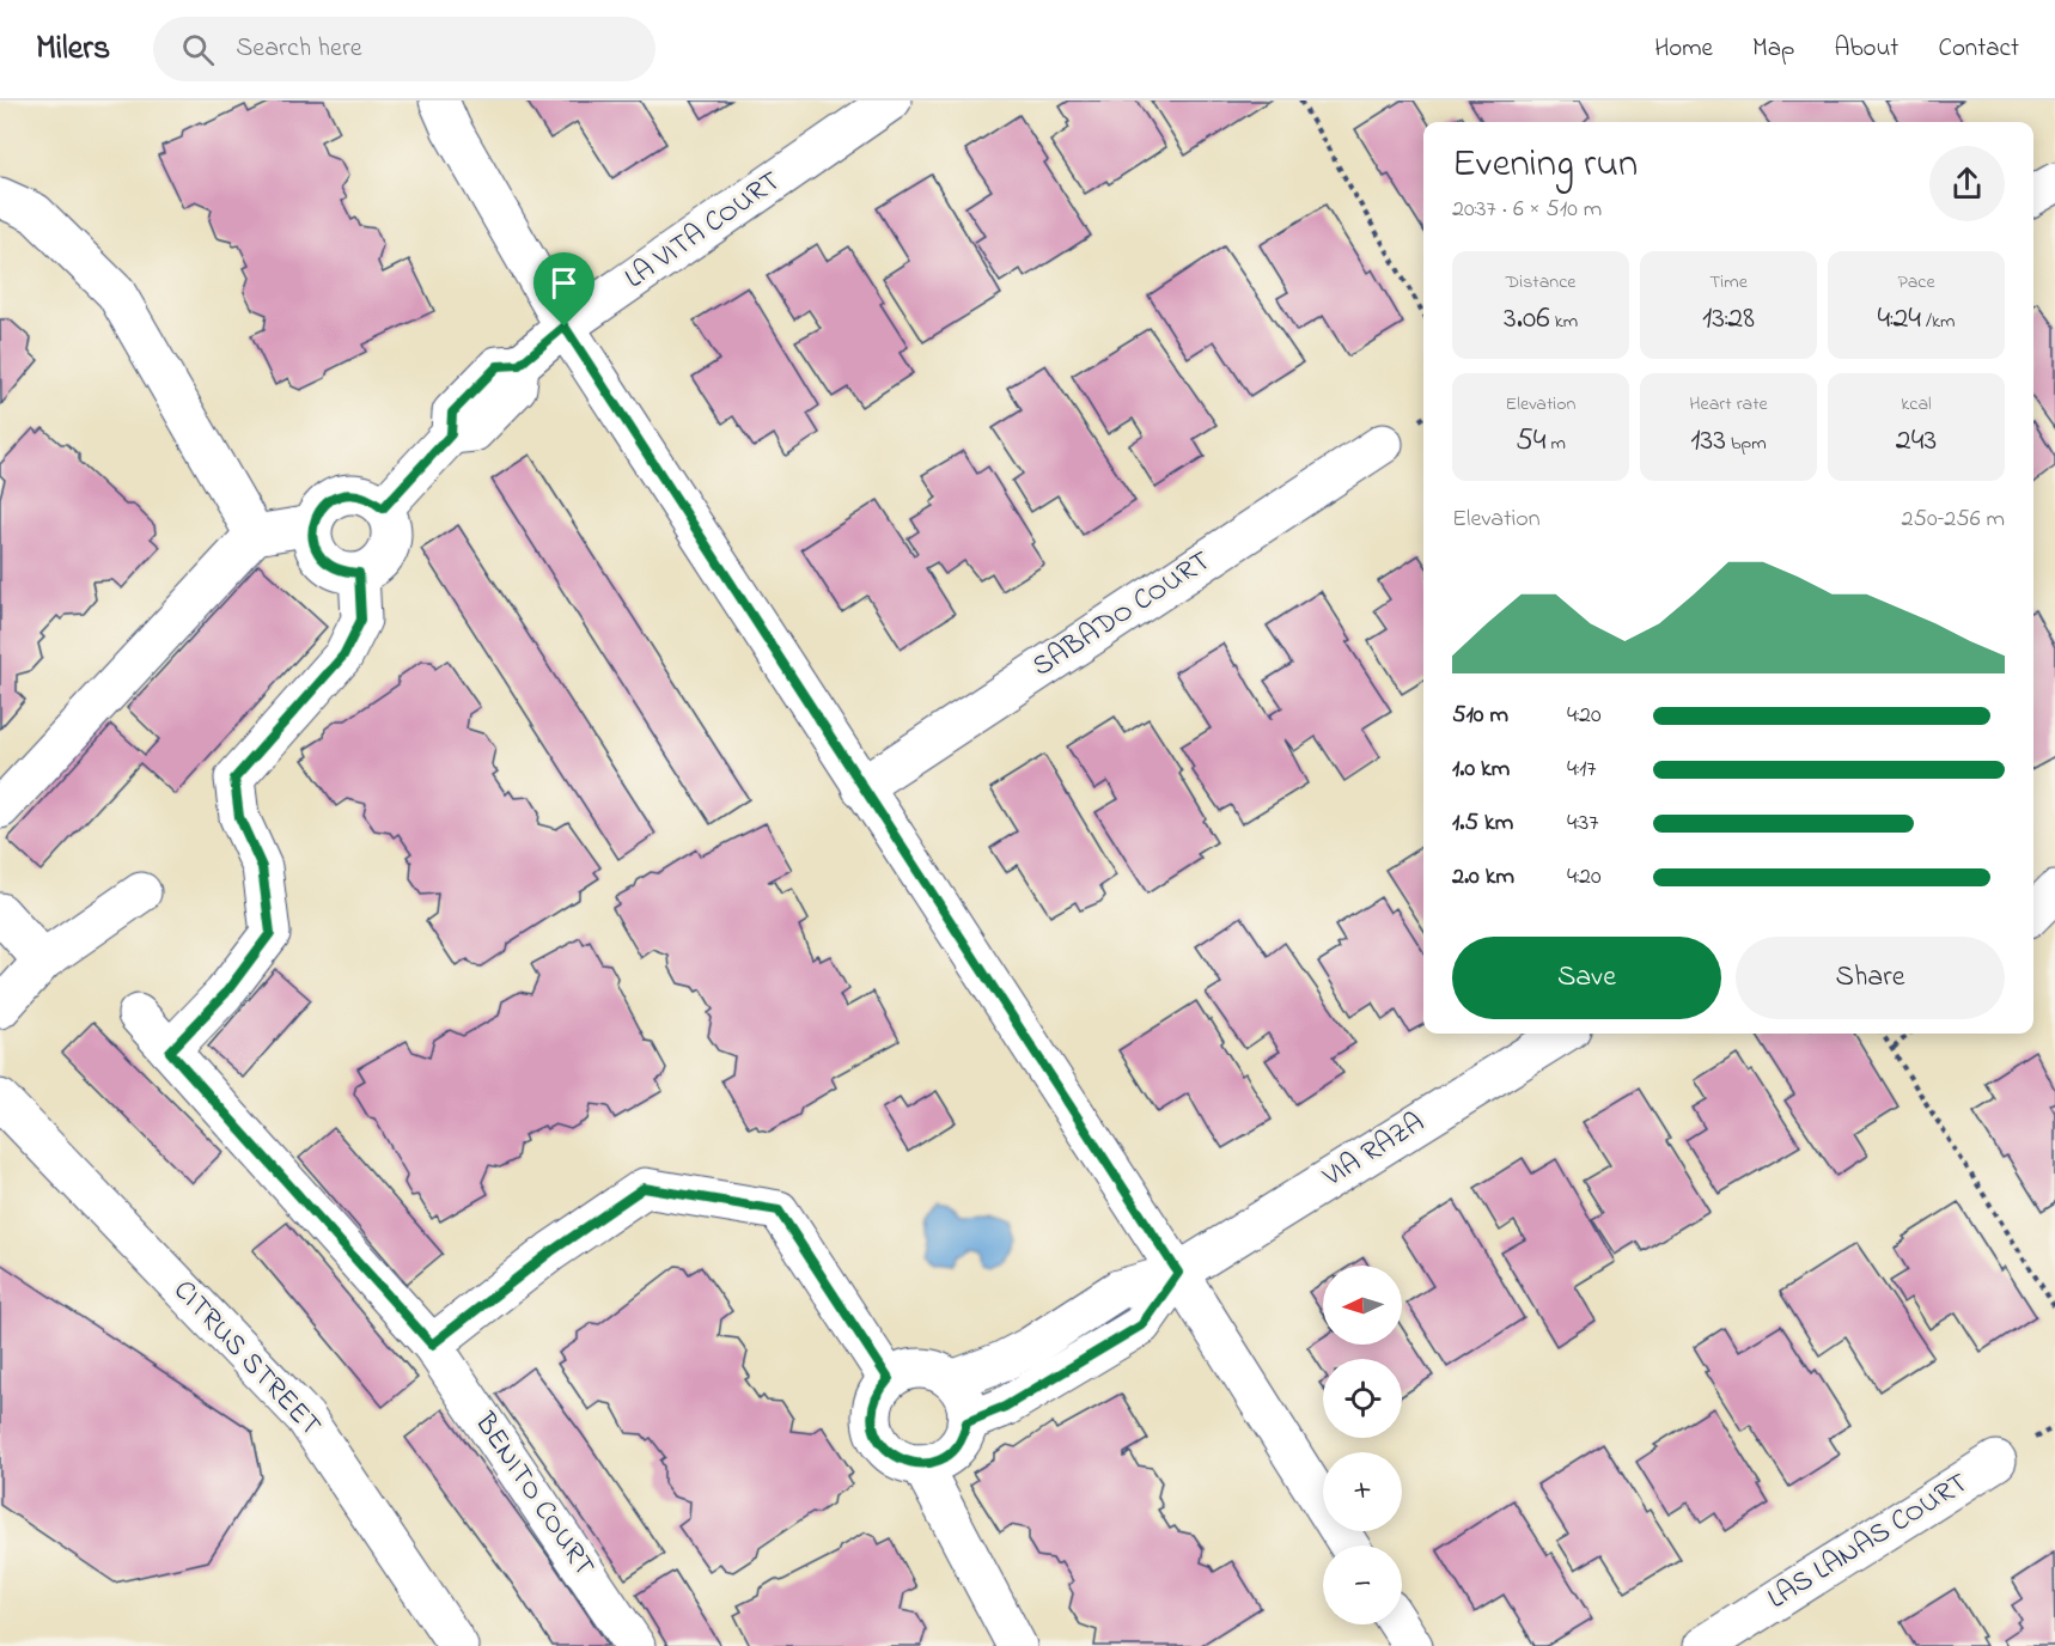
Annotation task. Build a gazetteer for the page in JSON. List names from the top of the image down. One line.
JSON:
{"streets":{"street":["LA VITA COURT","SABADO COURT","VIA RAZA","CITRUS STREET","BENITO COURT","LAS LANAS COURT"]},"north":"left","page":{"header":"Milers","search":"Search here","nav":["Home","Map","About","Contact"],"heading":["Evening run","20:37 · 6 × 510 m"],"stats":[["Distance","3.06 km"],["Time","13:28"],["Pace","4:24 /km"],["Elevation","54 m"],["Heart rate","133 bpm"],["kcal","243"]],"chart":["Elevation","250–256 m"],"list":[{"name":"510 m","note":"4:20"},{"name":"1.0 km","note":"4:17"},{"name":"1.5 km","note":"4:37"},{"name":"2.0 km","note":"4:20"}],"buttons":["Save","Share"],"map_buttons":["+","−"]}}
